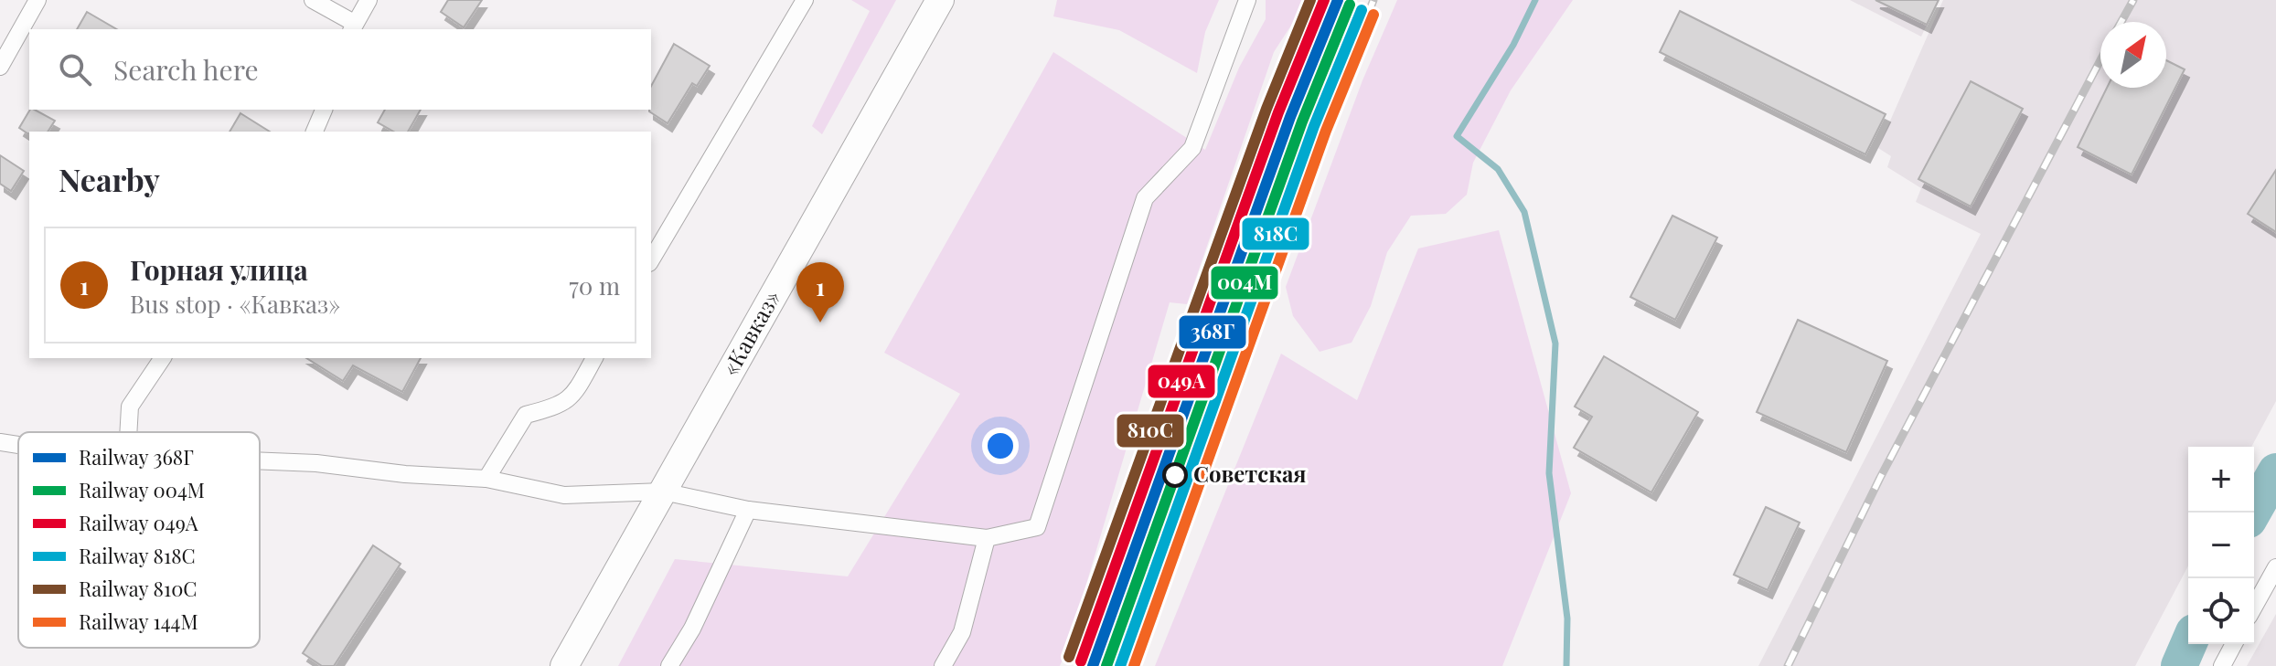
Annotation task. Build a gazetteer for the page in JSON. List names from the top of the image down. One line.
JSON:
{"streets":{"highway":["«Кавказ»"]},"places":["Советская"],"lines":["rail line 368Г","rail line 049А","rail line 810С","rail line 004М","rail line 818С","rail line 144М"],"legend":["Railway 368Г","Railway 004М","Railway 049А","Railway 818С","Railway 810С","Railway 144М"],"north":"top right","page":{"search":"Search here","heading":"Nearby","list":[{"mark":"1","name":"Горная улица","note":"Bus stop · «Кавказ»","value":"70 m"}],"pins":"1","map_buttons":["+","−"]}}
